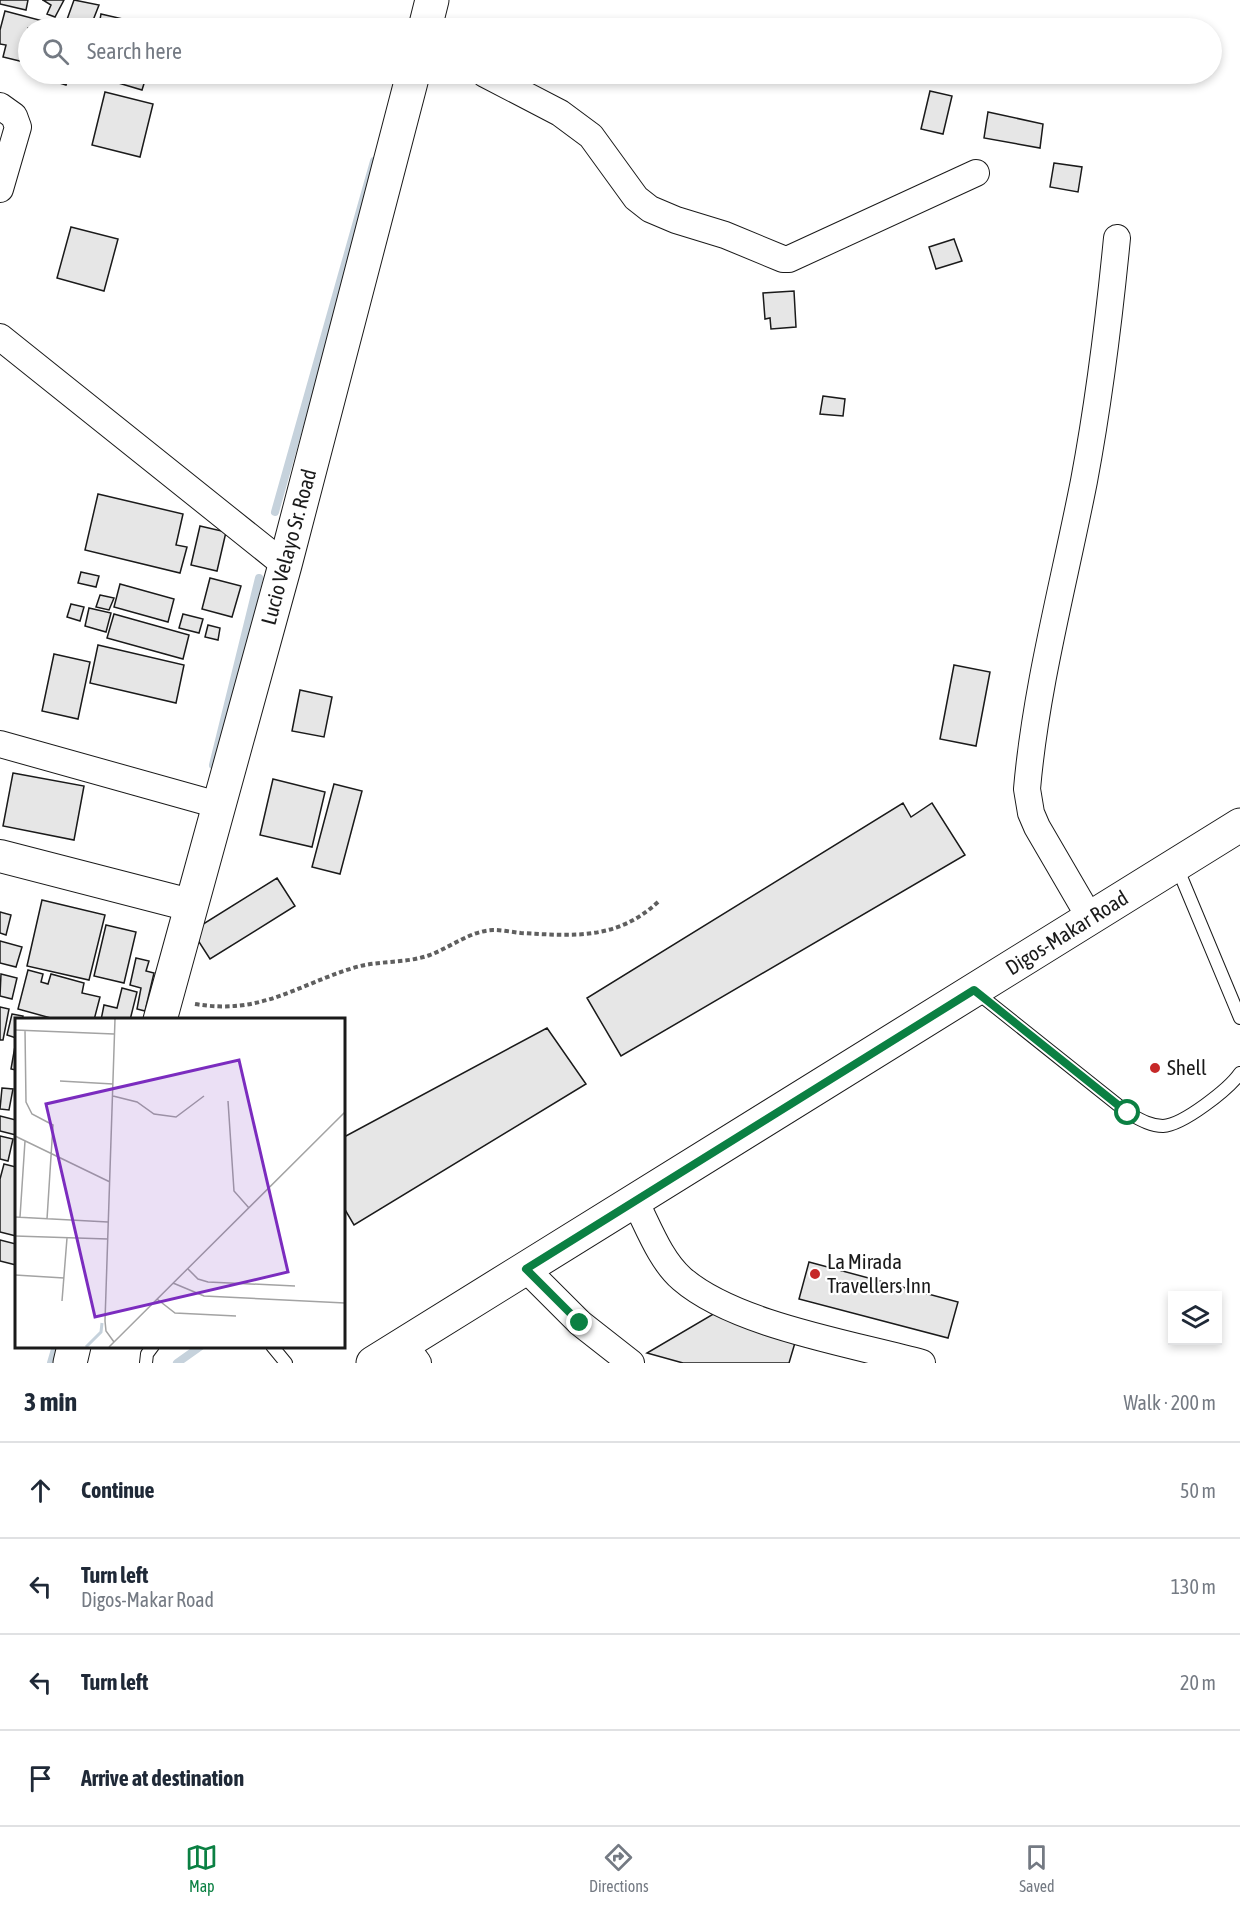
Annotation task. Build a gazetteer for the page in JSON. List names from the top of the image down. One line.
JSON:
{"streets":{"main road":["Lucio Velayo Sr. Road","Digos-Makar Road"]},"places":["Shell","La Mirada Travellers Inn"],"page":{"search":"Search here","heading":["3 min","Walk · 200 m"],"list":[["Continue","50 m"],["Turn left","Digos-Makar Road","130 m"],["Turn left","20 m"],"Arrive at destination"],"nav":["Map","Directions","Saved"]}}
